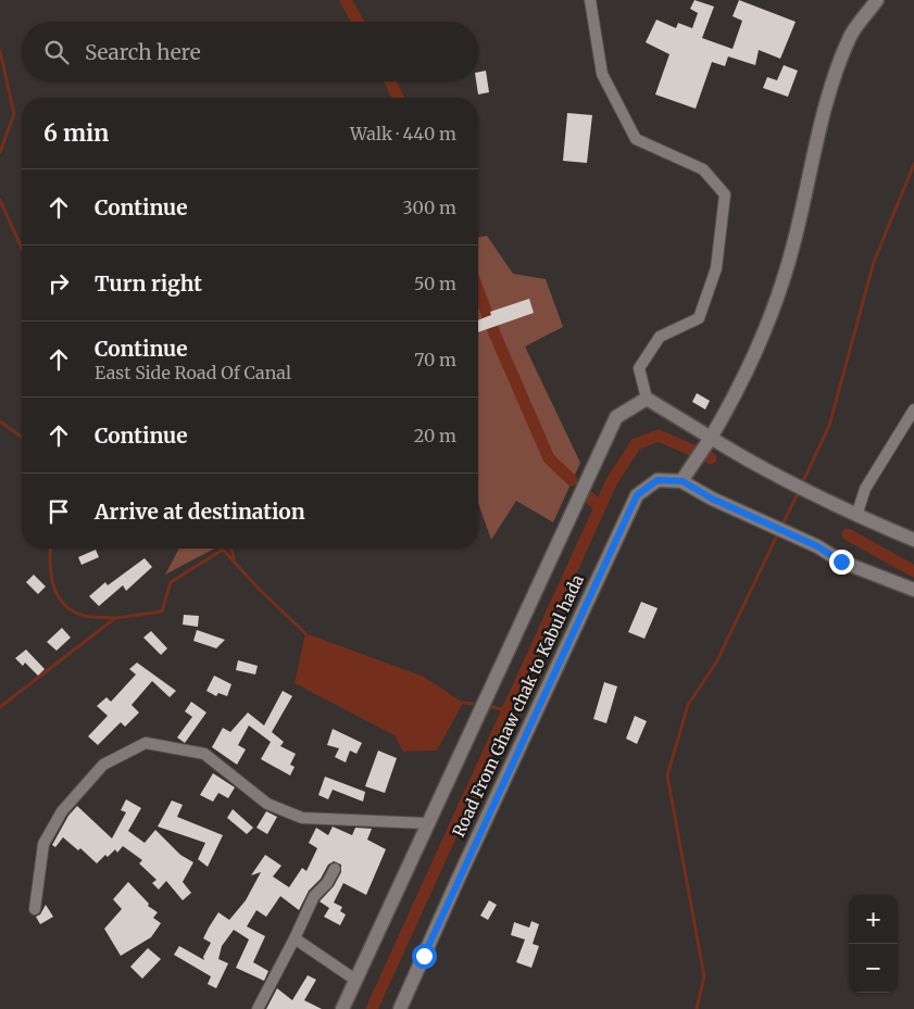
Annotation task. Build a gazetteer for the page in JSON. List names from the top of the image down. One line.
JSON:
{"streets":{"street":["Road From Ghaw chak to Kabul hada"]},"page":{"search":"Search here","heading":["6 min","Walk · 440 m"],"list":[["Continue","300 m"],["Turn right","50 m"],["Continue","East Side Road Of Canal","70 m"],["Continue","20 m"],"Arrive at destination"],"map_buttons":["+","−"]}}
